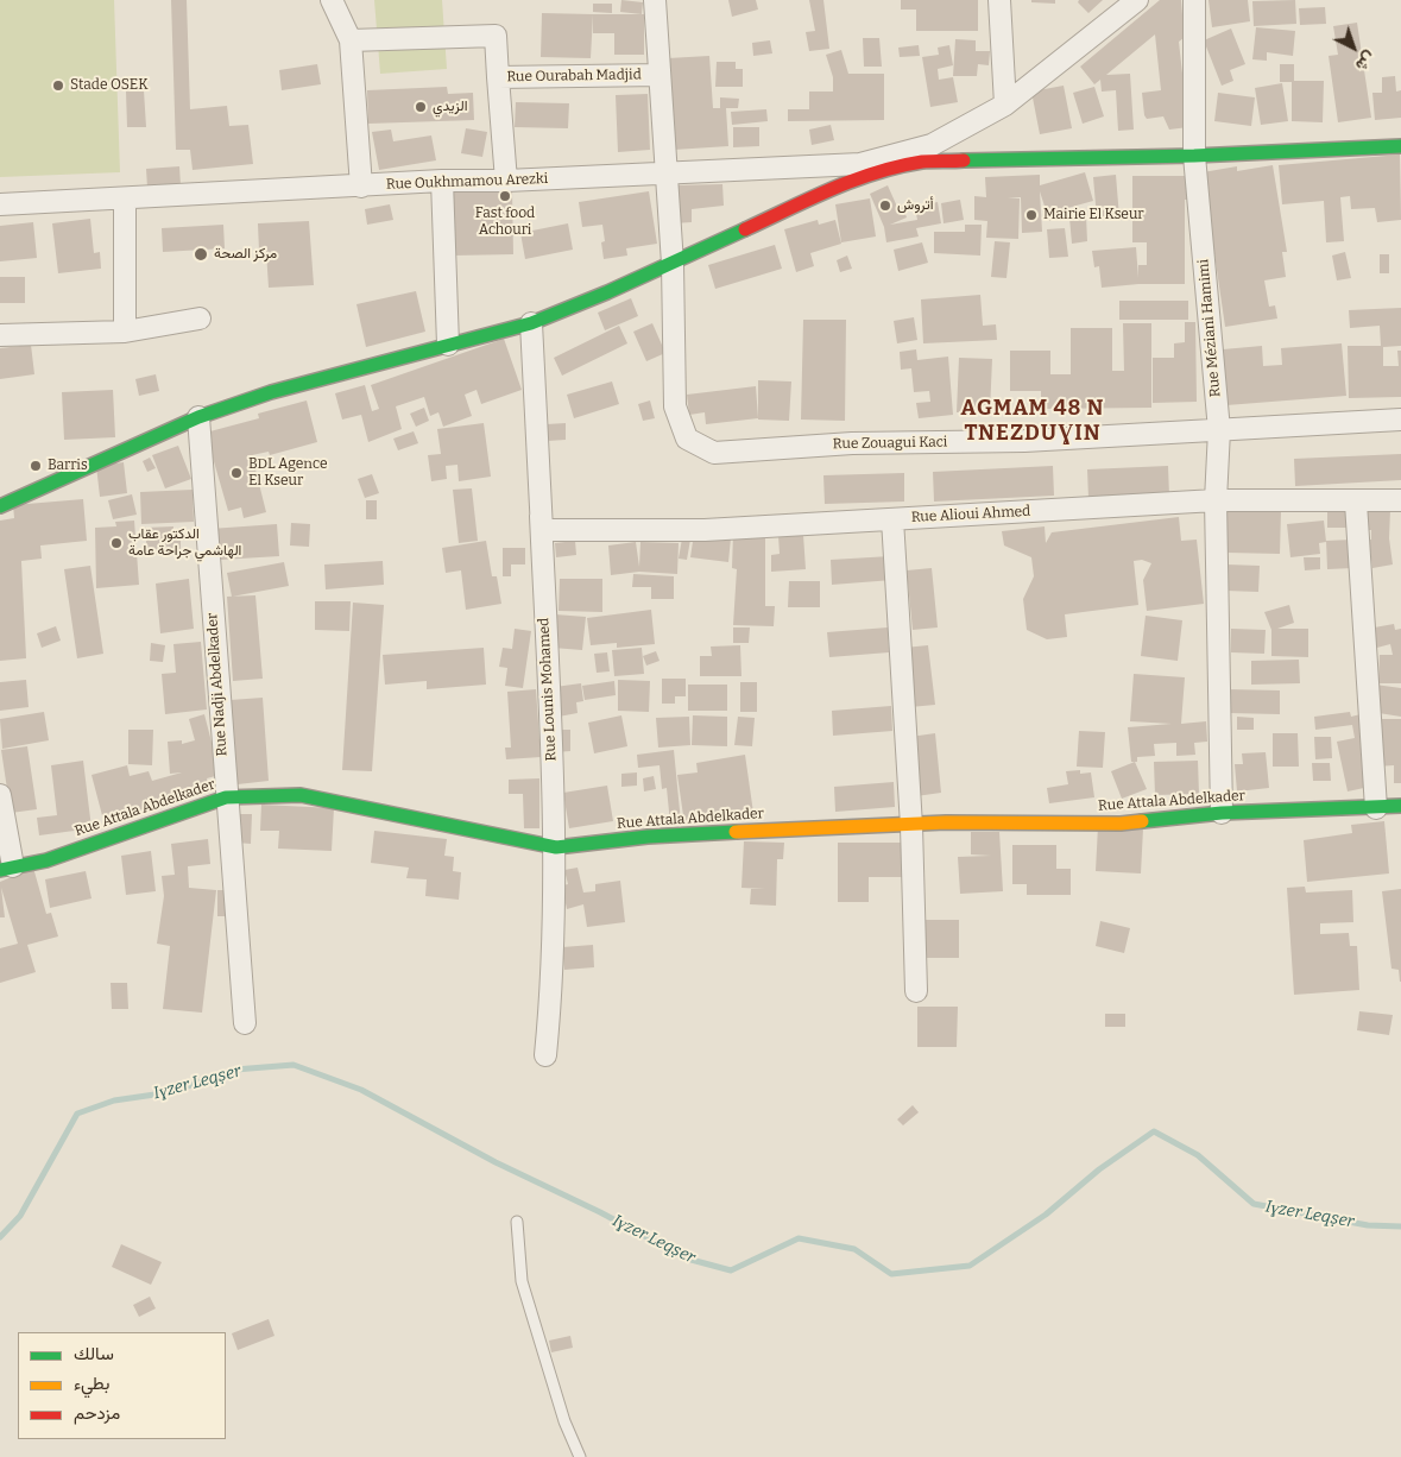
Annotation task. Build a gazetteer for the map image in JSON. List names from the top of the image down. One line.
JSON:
{"streets":{"main road":["Rue Attala Abdelkader"],"street":["Rue Ourabah Madjid","Rue Oukhmamou Arezki","Rue Méziani Hamimi","Rue Zouagui Kaci","Rue Alioui Ahmed","Rue Nadji Abdelkader","Rue Lounis Mohamed"]},"crossings":[["Rue Ourabah Madjid","Rue Zouagui Kaci"],["Rue Oukhmamou Arezki","Rue Zouagui Kaci"],["Rue Méziani Hamimi","Rue Zouagui Kaci"],["Rue Méziani Hamimi","Rue Alioui Ahmed"],["Rue Méziani Hamimi","Rue Attala Abdelkader"],["Rue Alioui Ahmed","Rue Lounis Mohamed"],["Rue Nadji Abdelkader","Rue Attala Abdelkader"],["Rue Lounis Mohamed","Rue Attala Abdelkader"]],"districts":["AGMAM 48 N TNEZDUƔIN"],"water":["Iɣzer Leqṣer"],"places":["Stade OSEK","الزيدي","Fast food Achouri","أتروش","Mairie El Kseur","مركز الصحة","Barris","BDL Agence El Kseur","الدكتور عقاب الهاشمي جراحة عامة"],"legend":["سالك","بطيء","مزدحم"],"north":"bottom right"}
